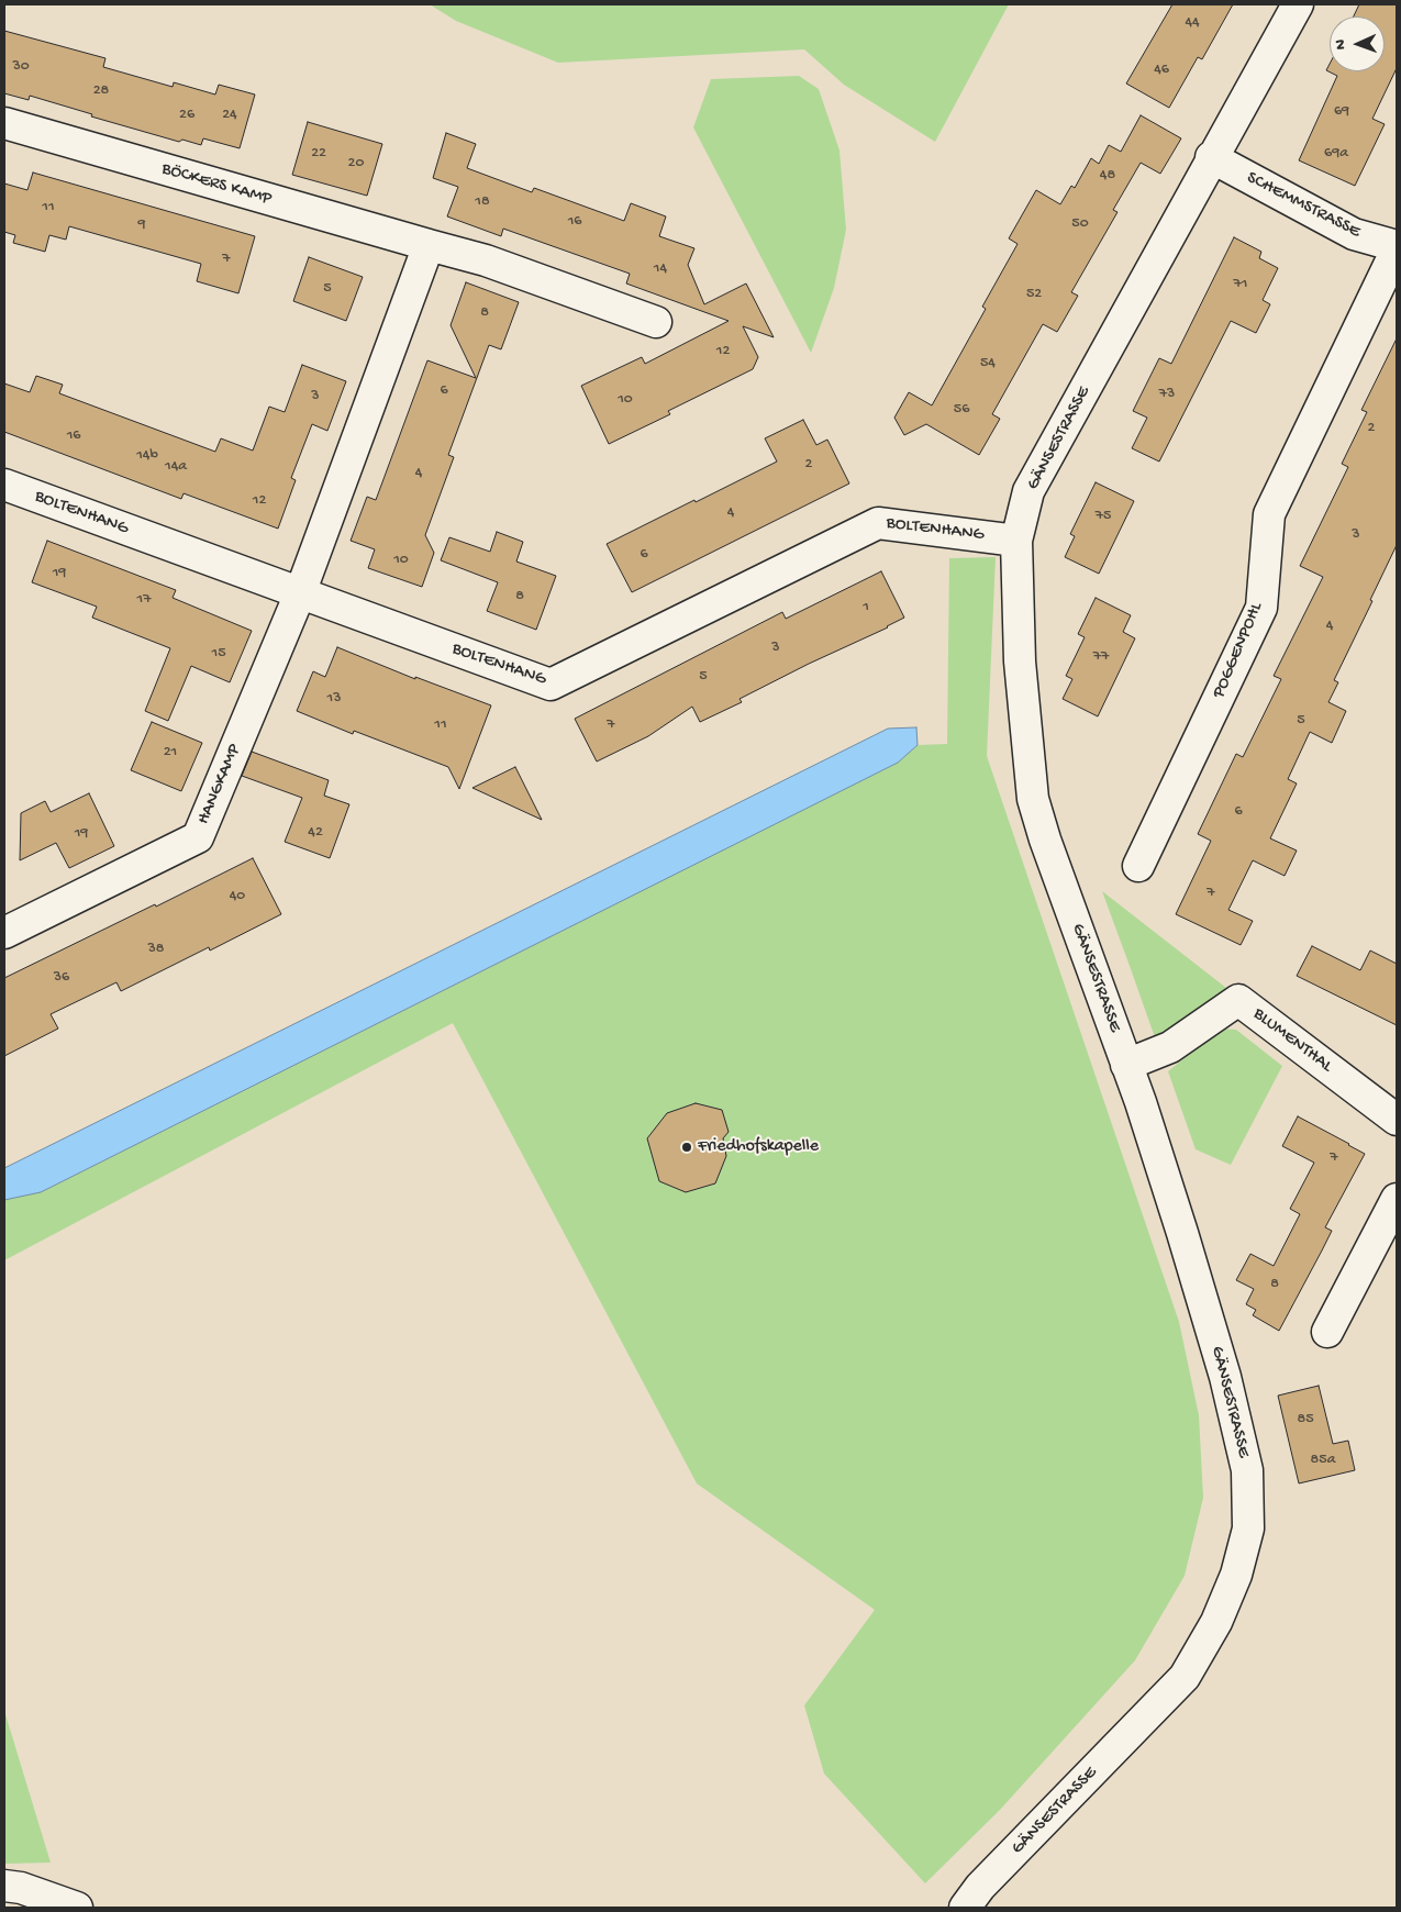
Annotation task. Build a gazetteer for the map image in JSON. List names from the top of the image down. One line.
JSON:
{"streets":{"street":["BÖCKERS KAMP","SCHEMMSTRASSE","GÄNSESTRASSE","BOLTENHANG","POGGENPOHL","HANGKAMP","BLUMENTHAL"]},"crossings":[["SCHEMMSTRASSE","GÄNSESTRASSE"],["SCHEMMSTRASSE","POGGENPOHL"],["GÄNSESTRASSE","BOLTENHANG"],["GÄNSESTRASSE","BLUMENTHAL"],["BOLTENHANG","HANGKAMP"]],"places":["Friedhofskapelle"],"house_numbers":["44","30","46","28","69","26","24","22","69a","20","48","18","11","16","50","9","7","14","71","5","52","8","12","54","6","73","3","10","56","2","16","14b","2","14a","4","12","4","75","3","6","10","19","8","17","1","4","3","15","77","5","13","5","11","7","21","6","42","19","7","40","38","36","7","8","85","85a"],"north":"left"}
